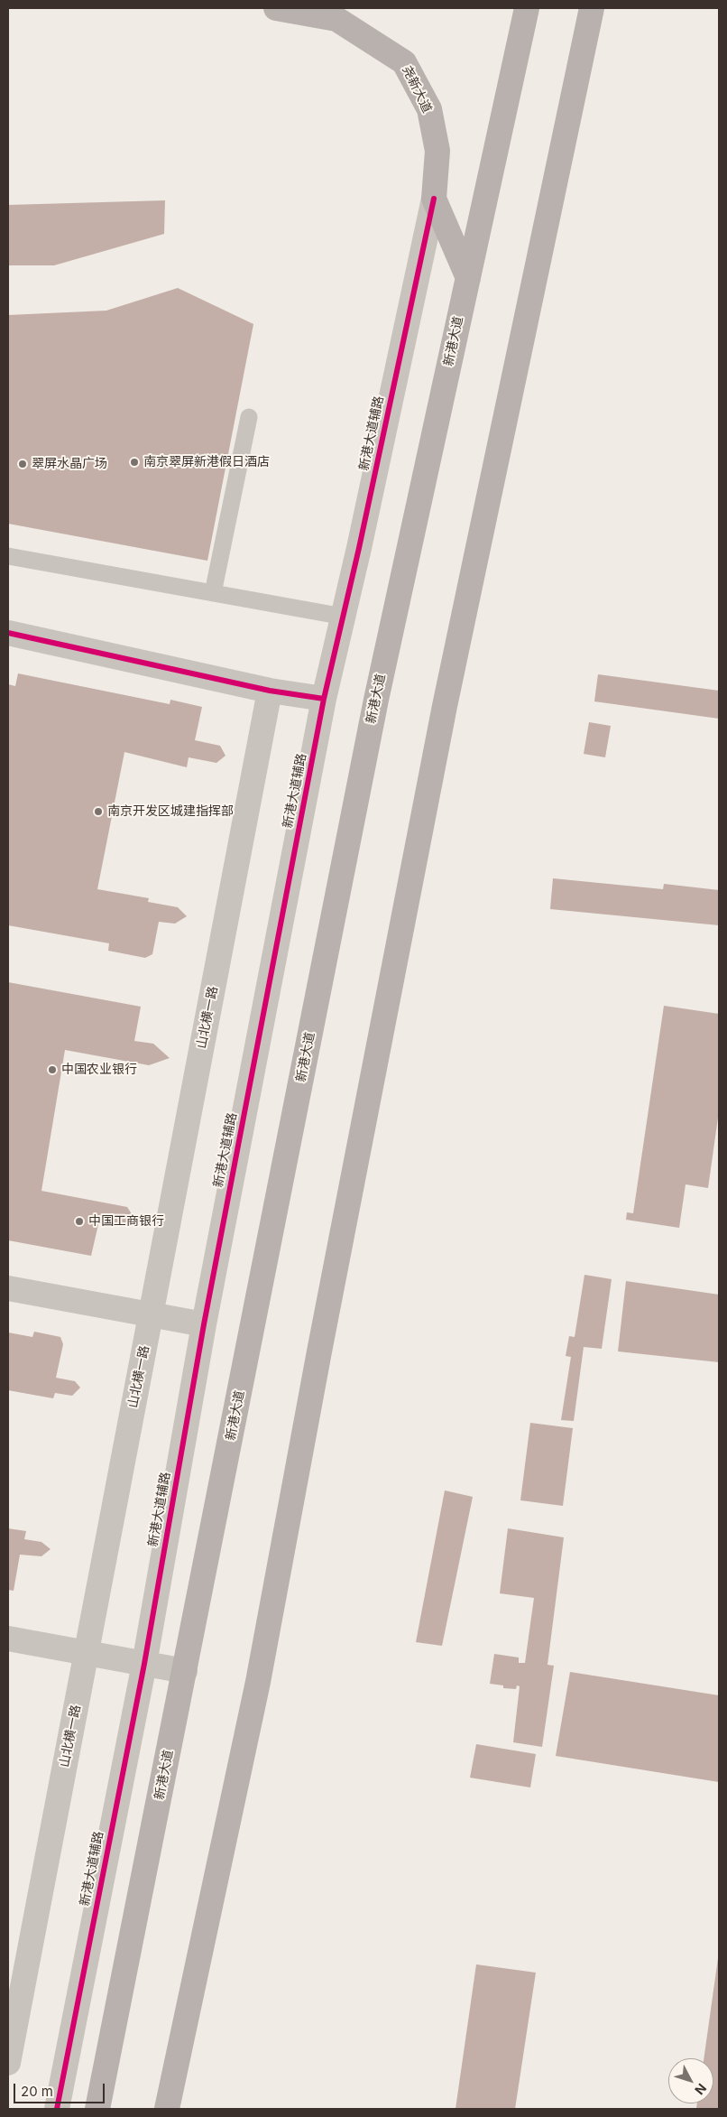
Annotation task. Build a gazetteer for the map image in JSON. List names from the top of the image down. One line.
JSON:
{"streets":{"main road":["尧新大道","新港大道"],"street":["新港大道辅路","山北横一路"]},"crossings":[["尧新大道","新港大道"],["尧新大道","新港大道辅路"]],"places":["南京翠屏新港假日酒店","翠屏水晶广场","南京开发区城建指挥部","中国农业银行","中国工商银行"],"scale_bar":"20 m","north":"bottom right"}
